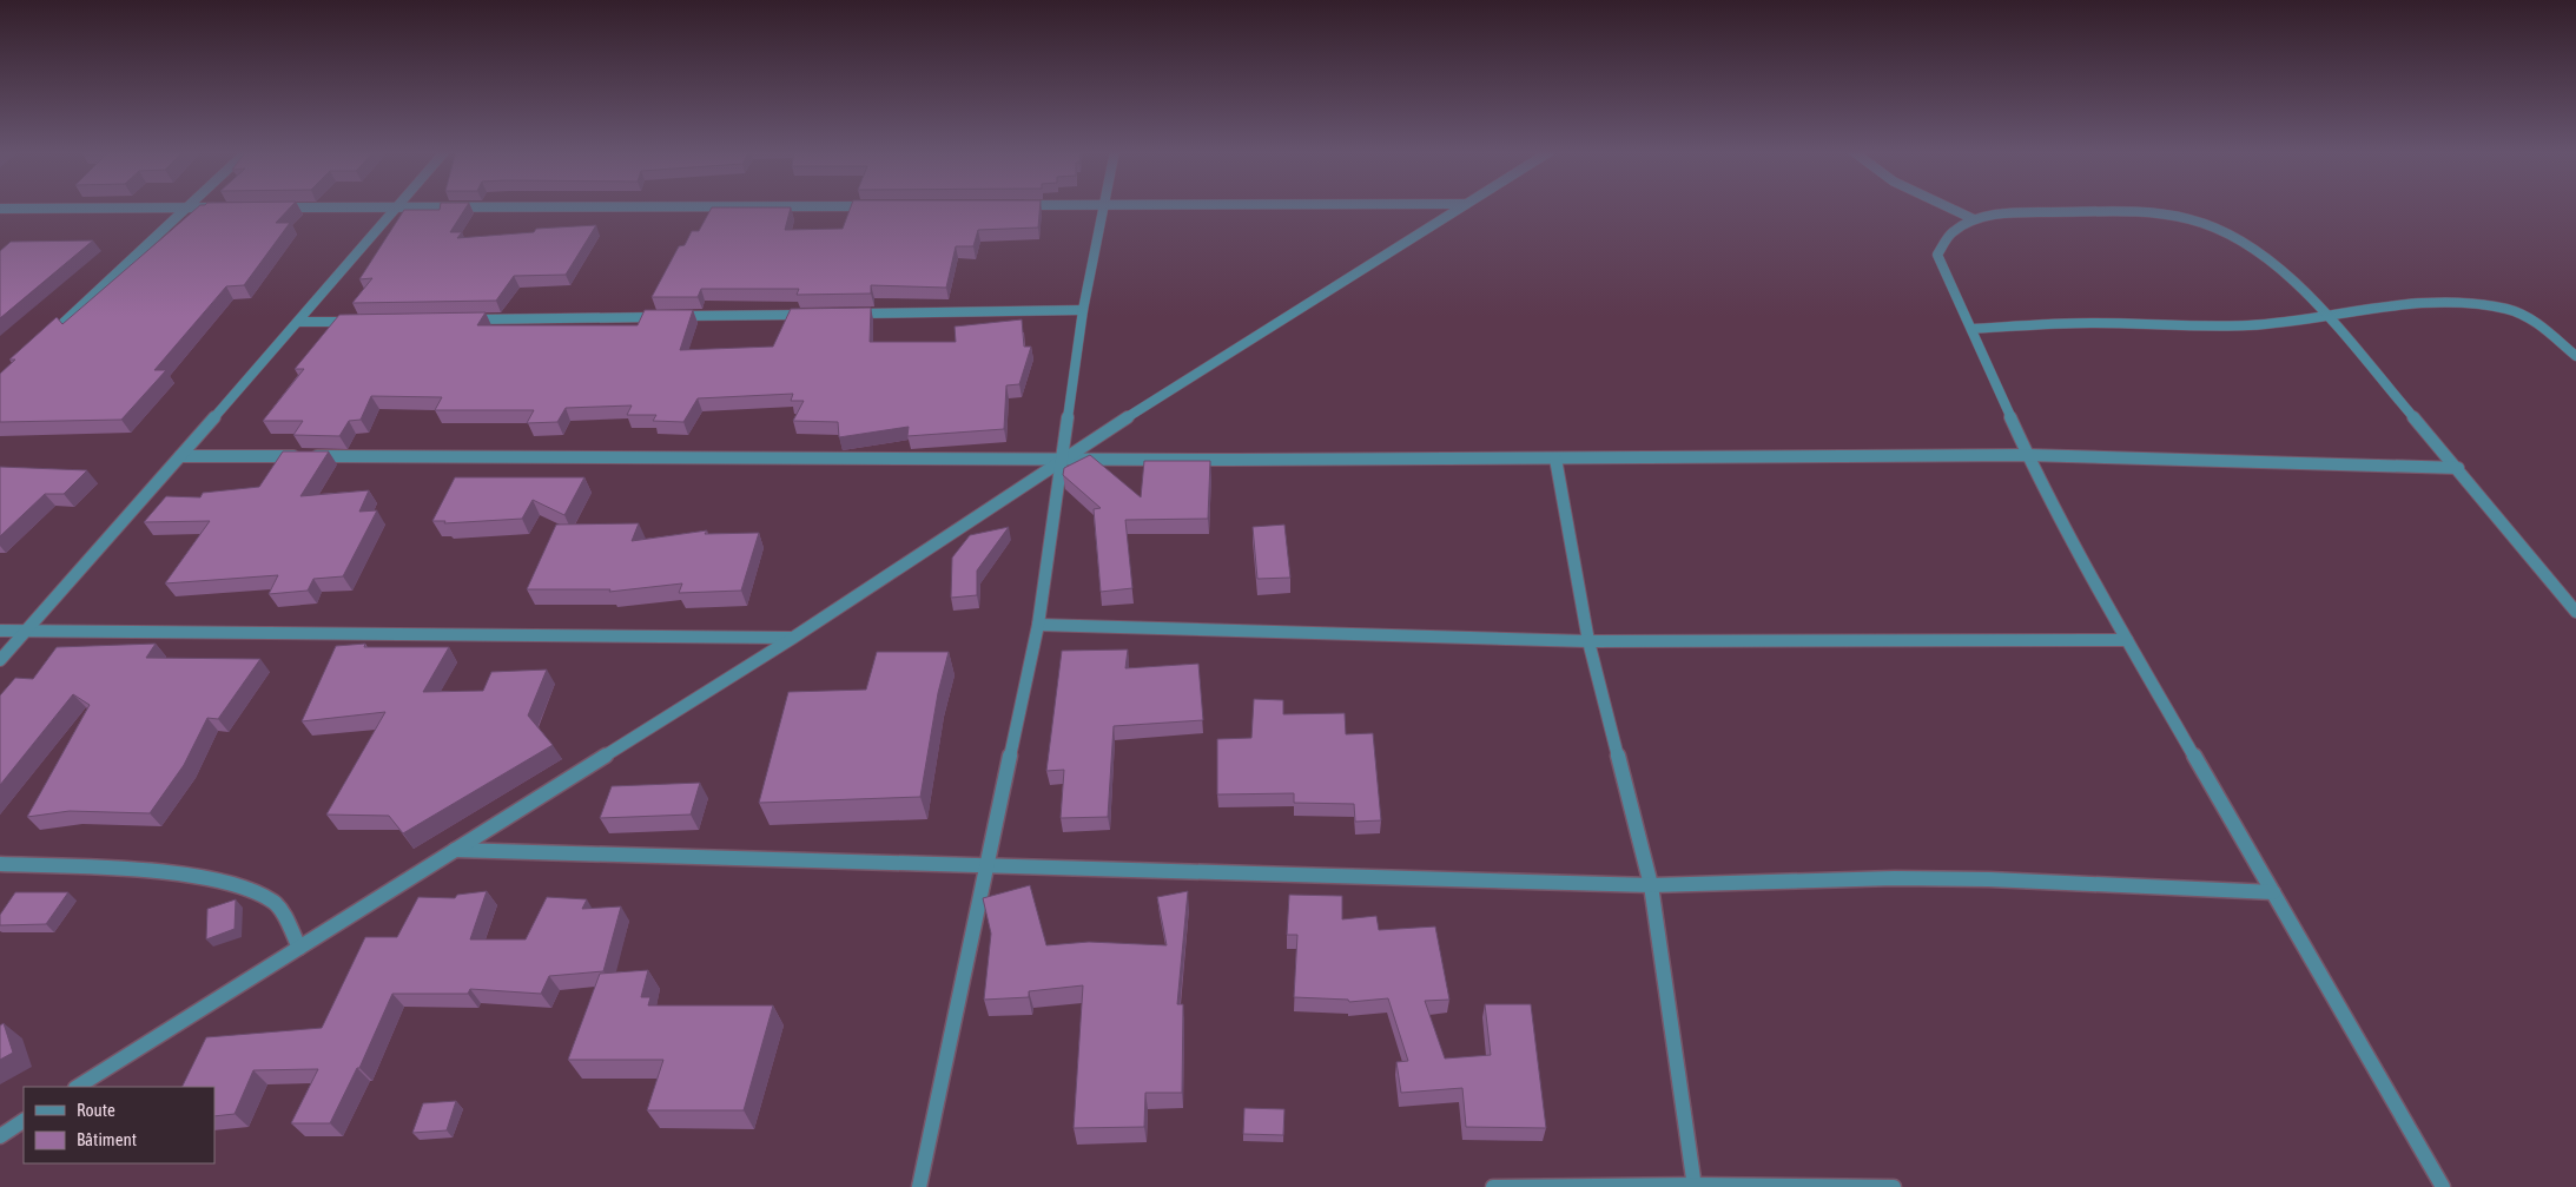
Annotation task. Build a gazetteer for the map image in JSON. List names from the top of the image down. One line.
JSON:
{"legend":["Route","Bâtiment"]}
